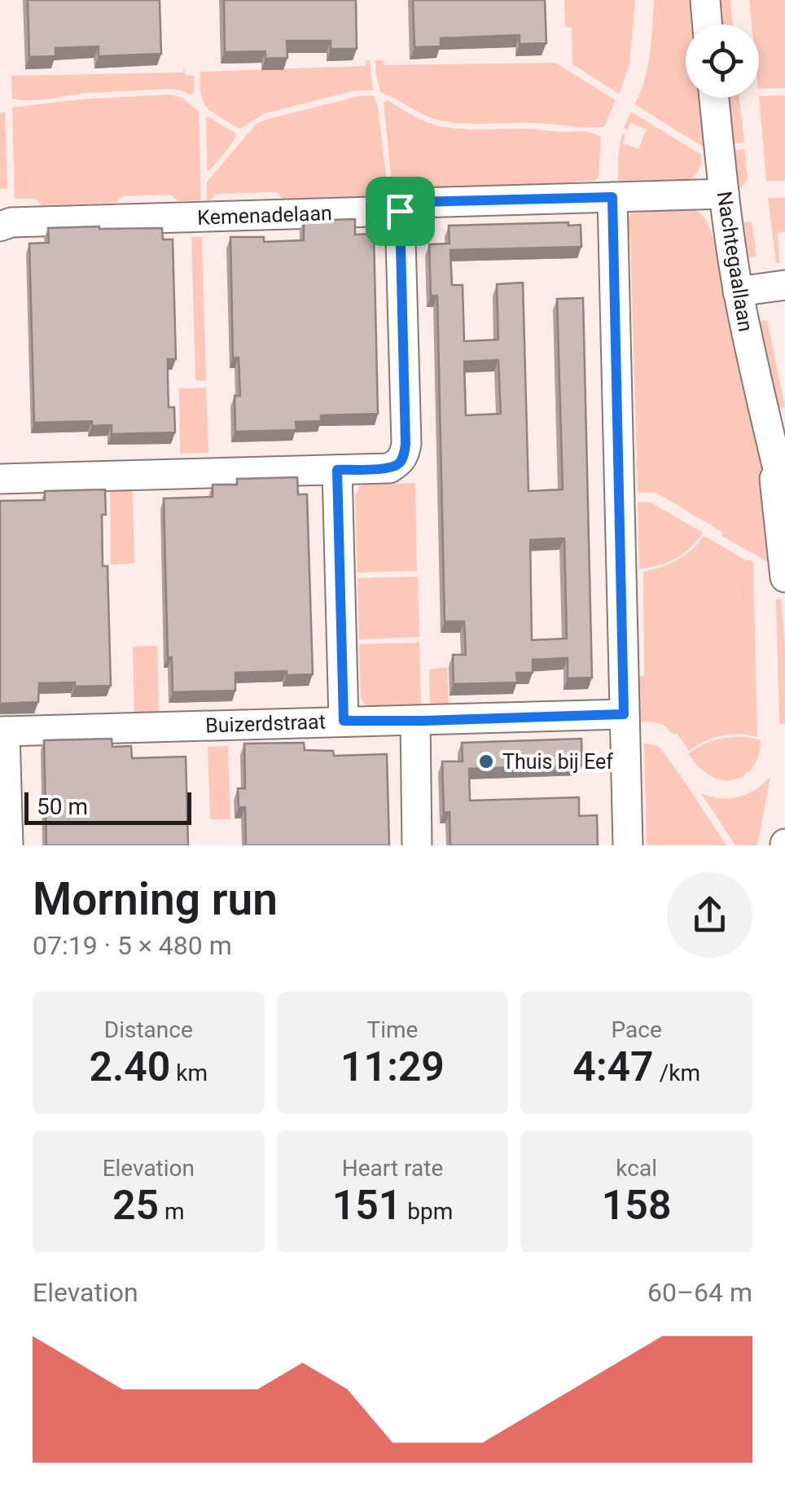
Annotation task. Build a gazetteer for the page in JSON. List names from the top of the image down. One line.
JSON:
{"streets":{"street":["Kemenadelaan","Nachtegaallaan","Buizerdstraat"]},"crossings":[["Kemenadelaan","Nachtegaallaan"]],"places":["Thuis bij Eef"],"scale_bar":"50 m","page":{"scale":"50 m","heading":["Morning run","07:19 · 5 × 480 m"],"stats":[["Distance","2.40 km"],["Time","11:29"],["Pace","4:47 /km"],["Elevation","25 m"],["Heart rate","151 bpm"],["kcal","158"]],"chart":["Elevation","60–64 m"]}}
